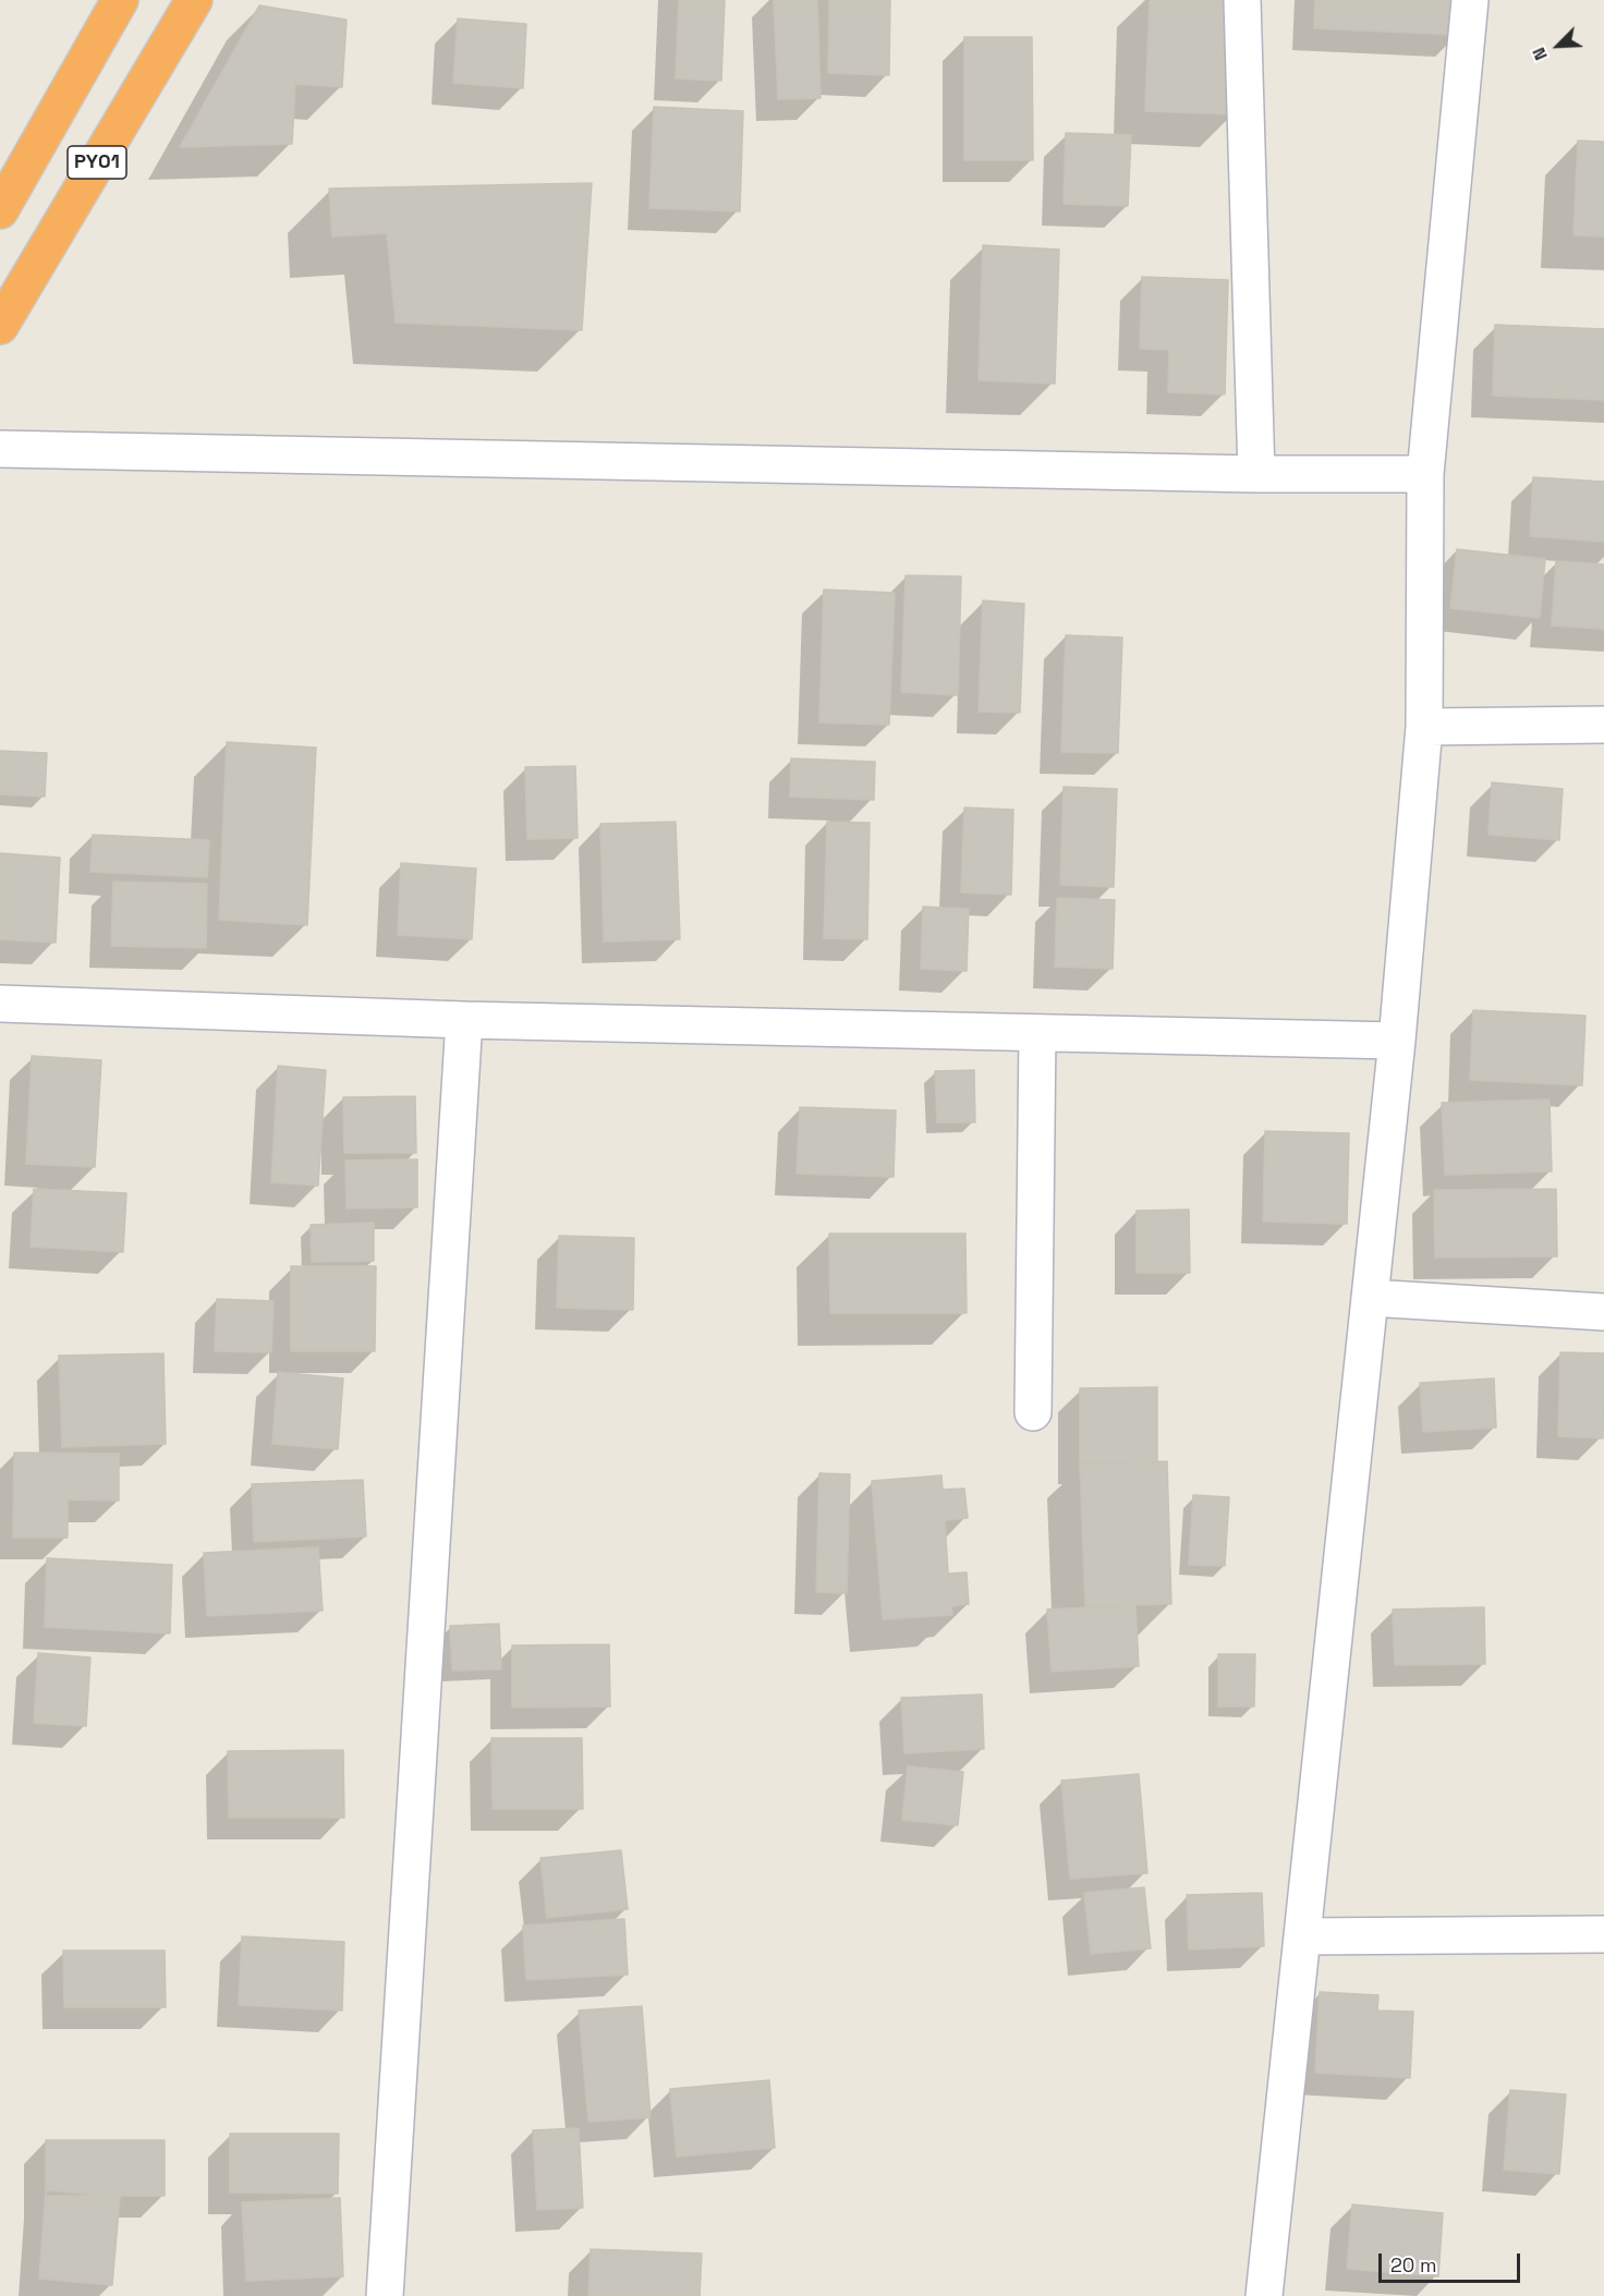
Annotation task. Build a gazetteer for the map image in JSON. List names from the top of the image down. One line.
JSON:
{"streets":{"highway":["PY01"]},"scale_bar":"20 m","north":"bottom left"}
